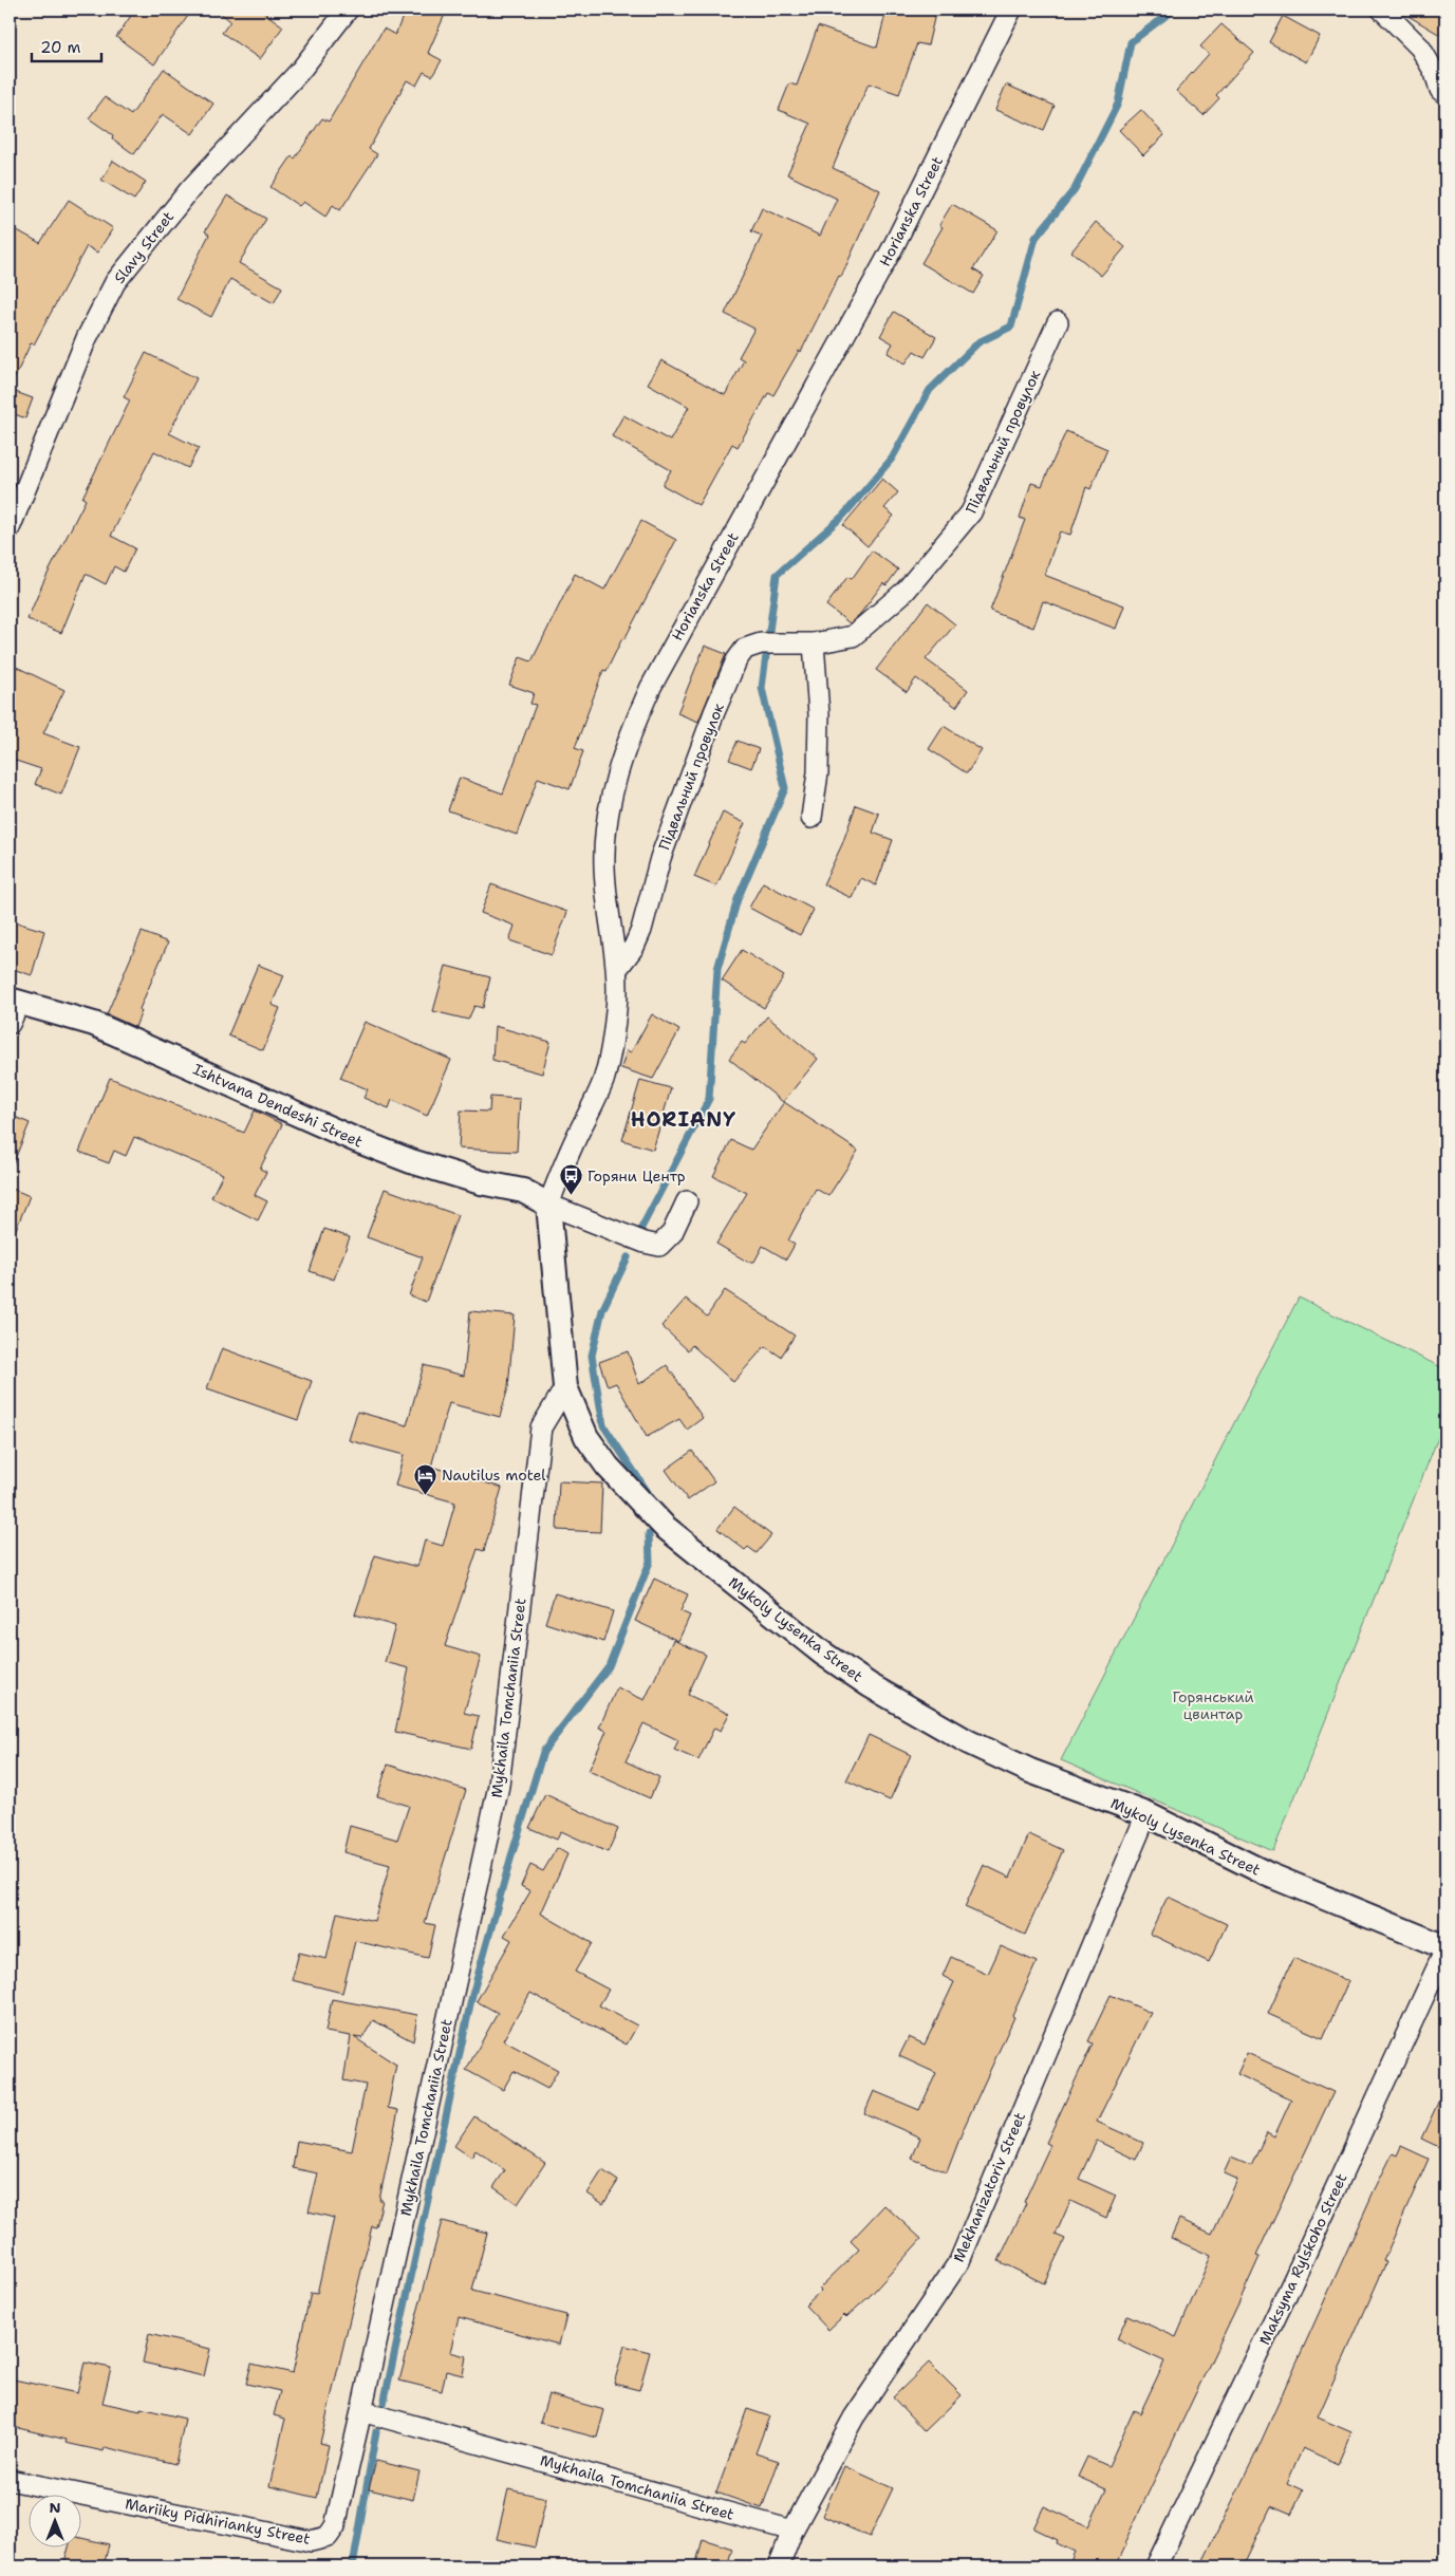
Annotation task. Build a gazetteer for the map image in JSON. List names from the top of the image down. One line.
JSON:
{"streets":{"street":["Horianska Street","Slavy Street","Підвальний провулок","Ishtvana Dendeshi Street","Mykoly Lysenka Street","Mykhaila Tomchaniia Street","Mekhanizatoriv Street","Maksyma Rylskoho Street","Mariiky Pidhirianky Street"]},"crossings":[["Horianska Street","Підвальний провулок"],["Horianska Street","Ishtvana Dendeshi Street"],["Horianska Street","Mykoly Lysenka Street"],["Ishtvana Dendeshi Street","Mykoly Lysenka Street"],["Mykoly Lysenka Street","Mykhaila Tomchaniia Street"],["Mykoly Lysenka Street","Mekhanizatoriv Street"],["Mykoly Lysenka Street","Maksyma Rylskoho Street"],["Mykhaila Tomchaniia Street","Mekhanizatoriv Street"],["Mykhaila Tomchaniia Street","Mariiky Pidhirianky Street"]],"districts":["HORIANY"],"parks":["Горянський цвинтар"],"places":{"bus stop":["Горяни Центр"],"hotel":["Nautilus motel"]},"scale_bar":"20 m","north":"top"}
